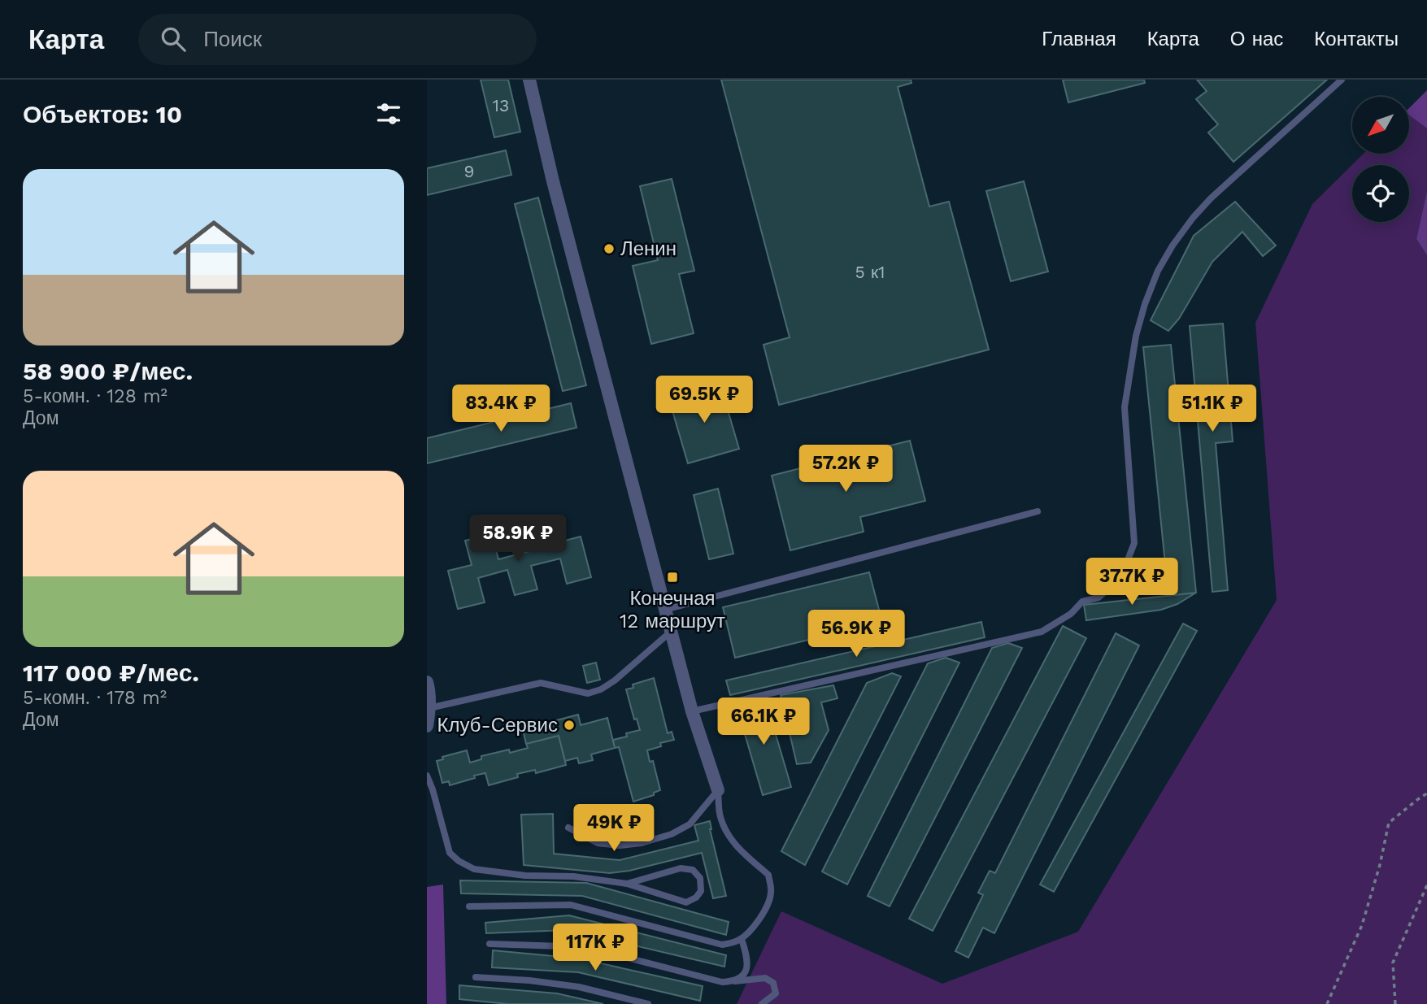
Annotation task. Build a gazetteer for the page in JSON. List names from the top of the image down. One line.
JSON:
{"places":{"other":["Ленин","Клуб-Сервис"],"transit":["Конечная 12 маршрут"]},"house_numbers":["13","9","5 к1"],"north":"bottom left","page":{"header":"Карта","search":"Поиск","nav":["Главная","Карта","О нас","Контакты"],"heading":"Объектов: 10","list":[{"name":"58 900 ₽/мес.","note":"5-комн. · 128 m² · Дом"},{"name":"117 000 ₽/мес.","note":"5-комн. · 178 m² · Дом"}],"price":["69.5K ₽","83.4K ₽","51.1K ₽","57.2K ₽","58.9K ₽","37.7K ₽","56.9K ₽","66.1K ₽","49K ₽","117K ₽"]}}
